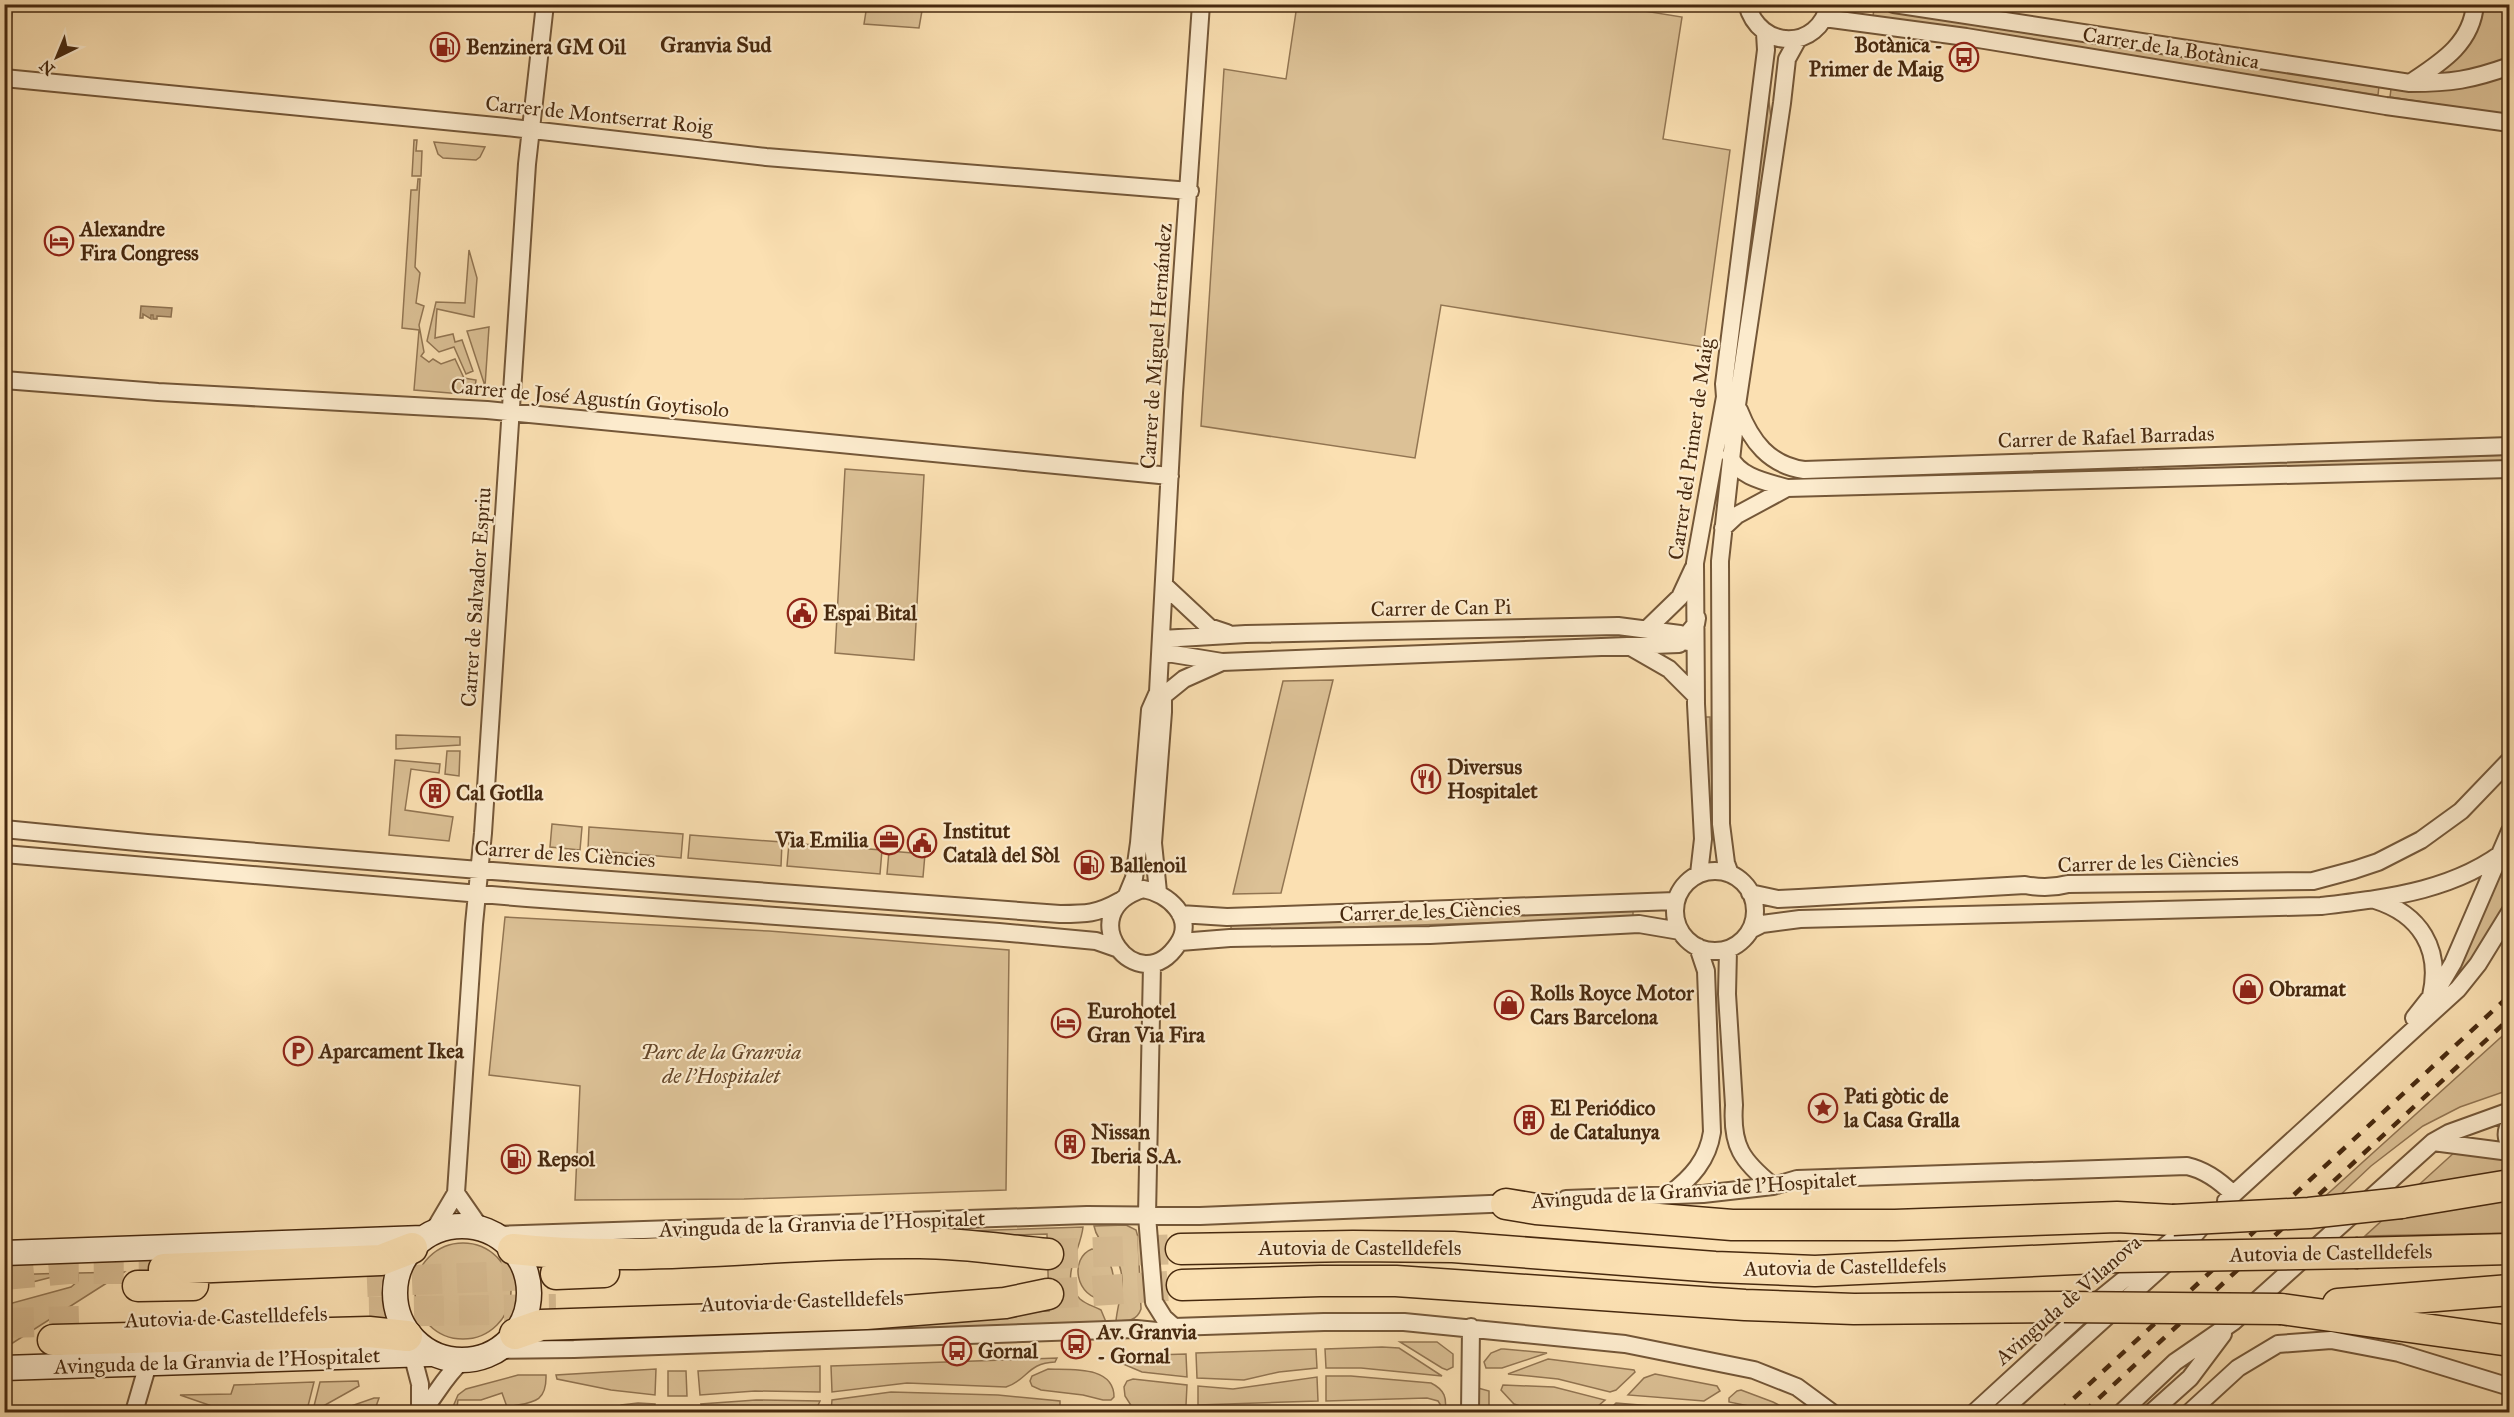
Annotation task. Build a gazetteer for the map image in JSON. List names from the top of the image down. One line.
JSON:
{"streets":{"highway":["Autovia de Castelldefels"],"main road":["Avinguda de la Granvia de l'Hospitalet"],"street":["Carrer de la Botànica","Carrer de Montserrat Roig","Carrer de Miguel Hernández","Carrer de José Agustín Goytisolo","Carrer de Rafael Barradas","Carrer del Primer de Maig","Carrer de Salvador Espriu","Carrer de Can Pi","Carrer de les Ciències","Avinguda de Vilanova"]},"crossings":[["Carrer de Montserrat Roig","Carrer de Miguel Hernández"],["Carrer de Montserrat Roig","Carrer de Salvador Espriu"],["Carrer de Miguel Hernández","Carrer de José Agustín Goytisolo"],["Carrer de Miguel Hernández","Carrer de Can Pi"],["Carrer de Miguel Hernández","Carrer de les Ciències"],["Carrer de José Agustín Goytisolo","Carrer de Salvador Espriu"],["Carrer de Rafael Barradas","Carrer del Primer de Maig"],["Carrer del Primer de Maig","Carrer de Can Pi"],["Carrer del Primer de Maig","Carrer de les Ciències"],["Carrer de Salvador Espriu","Carrer de les Ciències"],["Carrer de Salvador Espriu","Avinguda de la Granvia de l'Hospitalet"],["Carrer de Salvador Espriu","Autovia de Castelldefels"],["Avinguda de la Granvia de l'Hospitalet","Autovia de Castelldefels"],["Avinguda de la Granvia de l'Hospitalet","Avinguda de Vilanova"]],"districts":["Granvia Sud"],"parks":["Parc de la Granvia de l'Hospitalet"],"places":{"fuel station":["Benzinera GM Oil","Ballenoil","Repsol"],"bus stop":["Botànica - Primer de Maig","Av. Granvia - Gornal","Gornal"],"hotel":["Alexandre Fira Congress","Eurohotel Gran Via Fira"],"public building":["Espai Bital","Institut Català del Sòl"],"restaurant":["Diversus Hospitalet"],"building":["Cal Gotlla","El Periódico de Catalunya","Nissan Iberia S.A."],"office":["Via Emilia"],"shop":["Obramat","Rolls Royce Motor Cars Barcelona"],"parking":["Aparcament Ikea"],"place":["Pati gòtic de la Casa Gralla"]},"north":"bottom left"}
